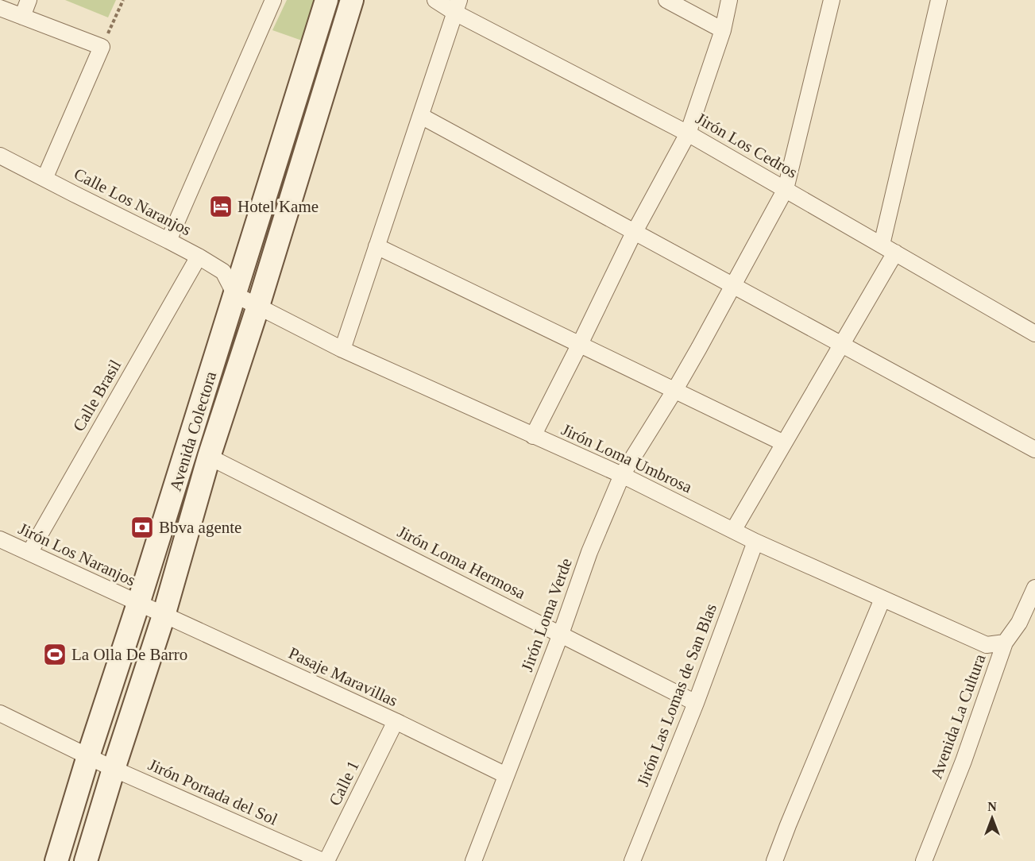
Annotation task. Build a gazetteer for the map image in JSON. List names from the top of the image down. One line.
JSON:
{"streets":{"street":["Jirón Los Cedros","Calle Los Naranjos","Calle Brasil","Avenida Colectora","Jirón Loma Umbrosa","Jirón Los Naranjos","Jirón Loma Hermosa","Jirón Loma Verde","Pasaje Maravillas","Jirón Las Lomas de San Blas","Avenida La Cultura","Calle 1","Jirón Portada del Sol"]},"crossings":[["Jirón Los Cedros","Jirón Loma Verde"],["Calle Los Naranjos","Calle Brasil"],["Calle Los Naranjos","Avenida Colectora"],["Calle Los Naranjos","Jirón Loma Umbrosa"],["Calle Brasil","Jirón Los Naranjos"],["Avenida Colectora","Jirón Loma Umbrosa"],["Avenida Colectora","Jirón Los Naranjos"],["Avenida Colectora","Jirón Loma Hermosa"],["Avenida Colectora","Pasaje Maravillas"],["Avenida Colectora","Jirón Portada del Sol"],["Jirón Loma Umbrosa","Jirón Loma Verde"],["Jirón Loma Umbrosa","Jirón Las Lomas de San Blas"],["Jirón Loma Umbrosa","Avenida La Cultura"],["Jirón Los Naranjos","Pasaje Maravillas"],["Jirón Loma Hermosa","Jirón Loma Verde"],["Jirón Loma Hermosa","Jirón Las Lomas de San Blas"],["Jirón Loma Verde","Pasaje Maravillas"],["Pasaje Maravillas","Calle 1"]],"places":{"hotel":["Hotel Kame"],"bank":["Bbva agente"],"sports":["La Olla De Barro"]},"north":"top"}
